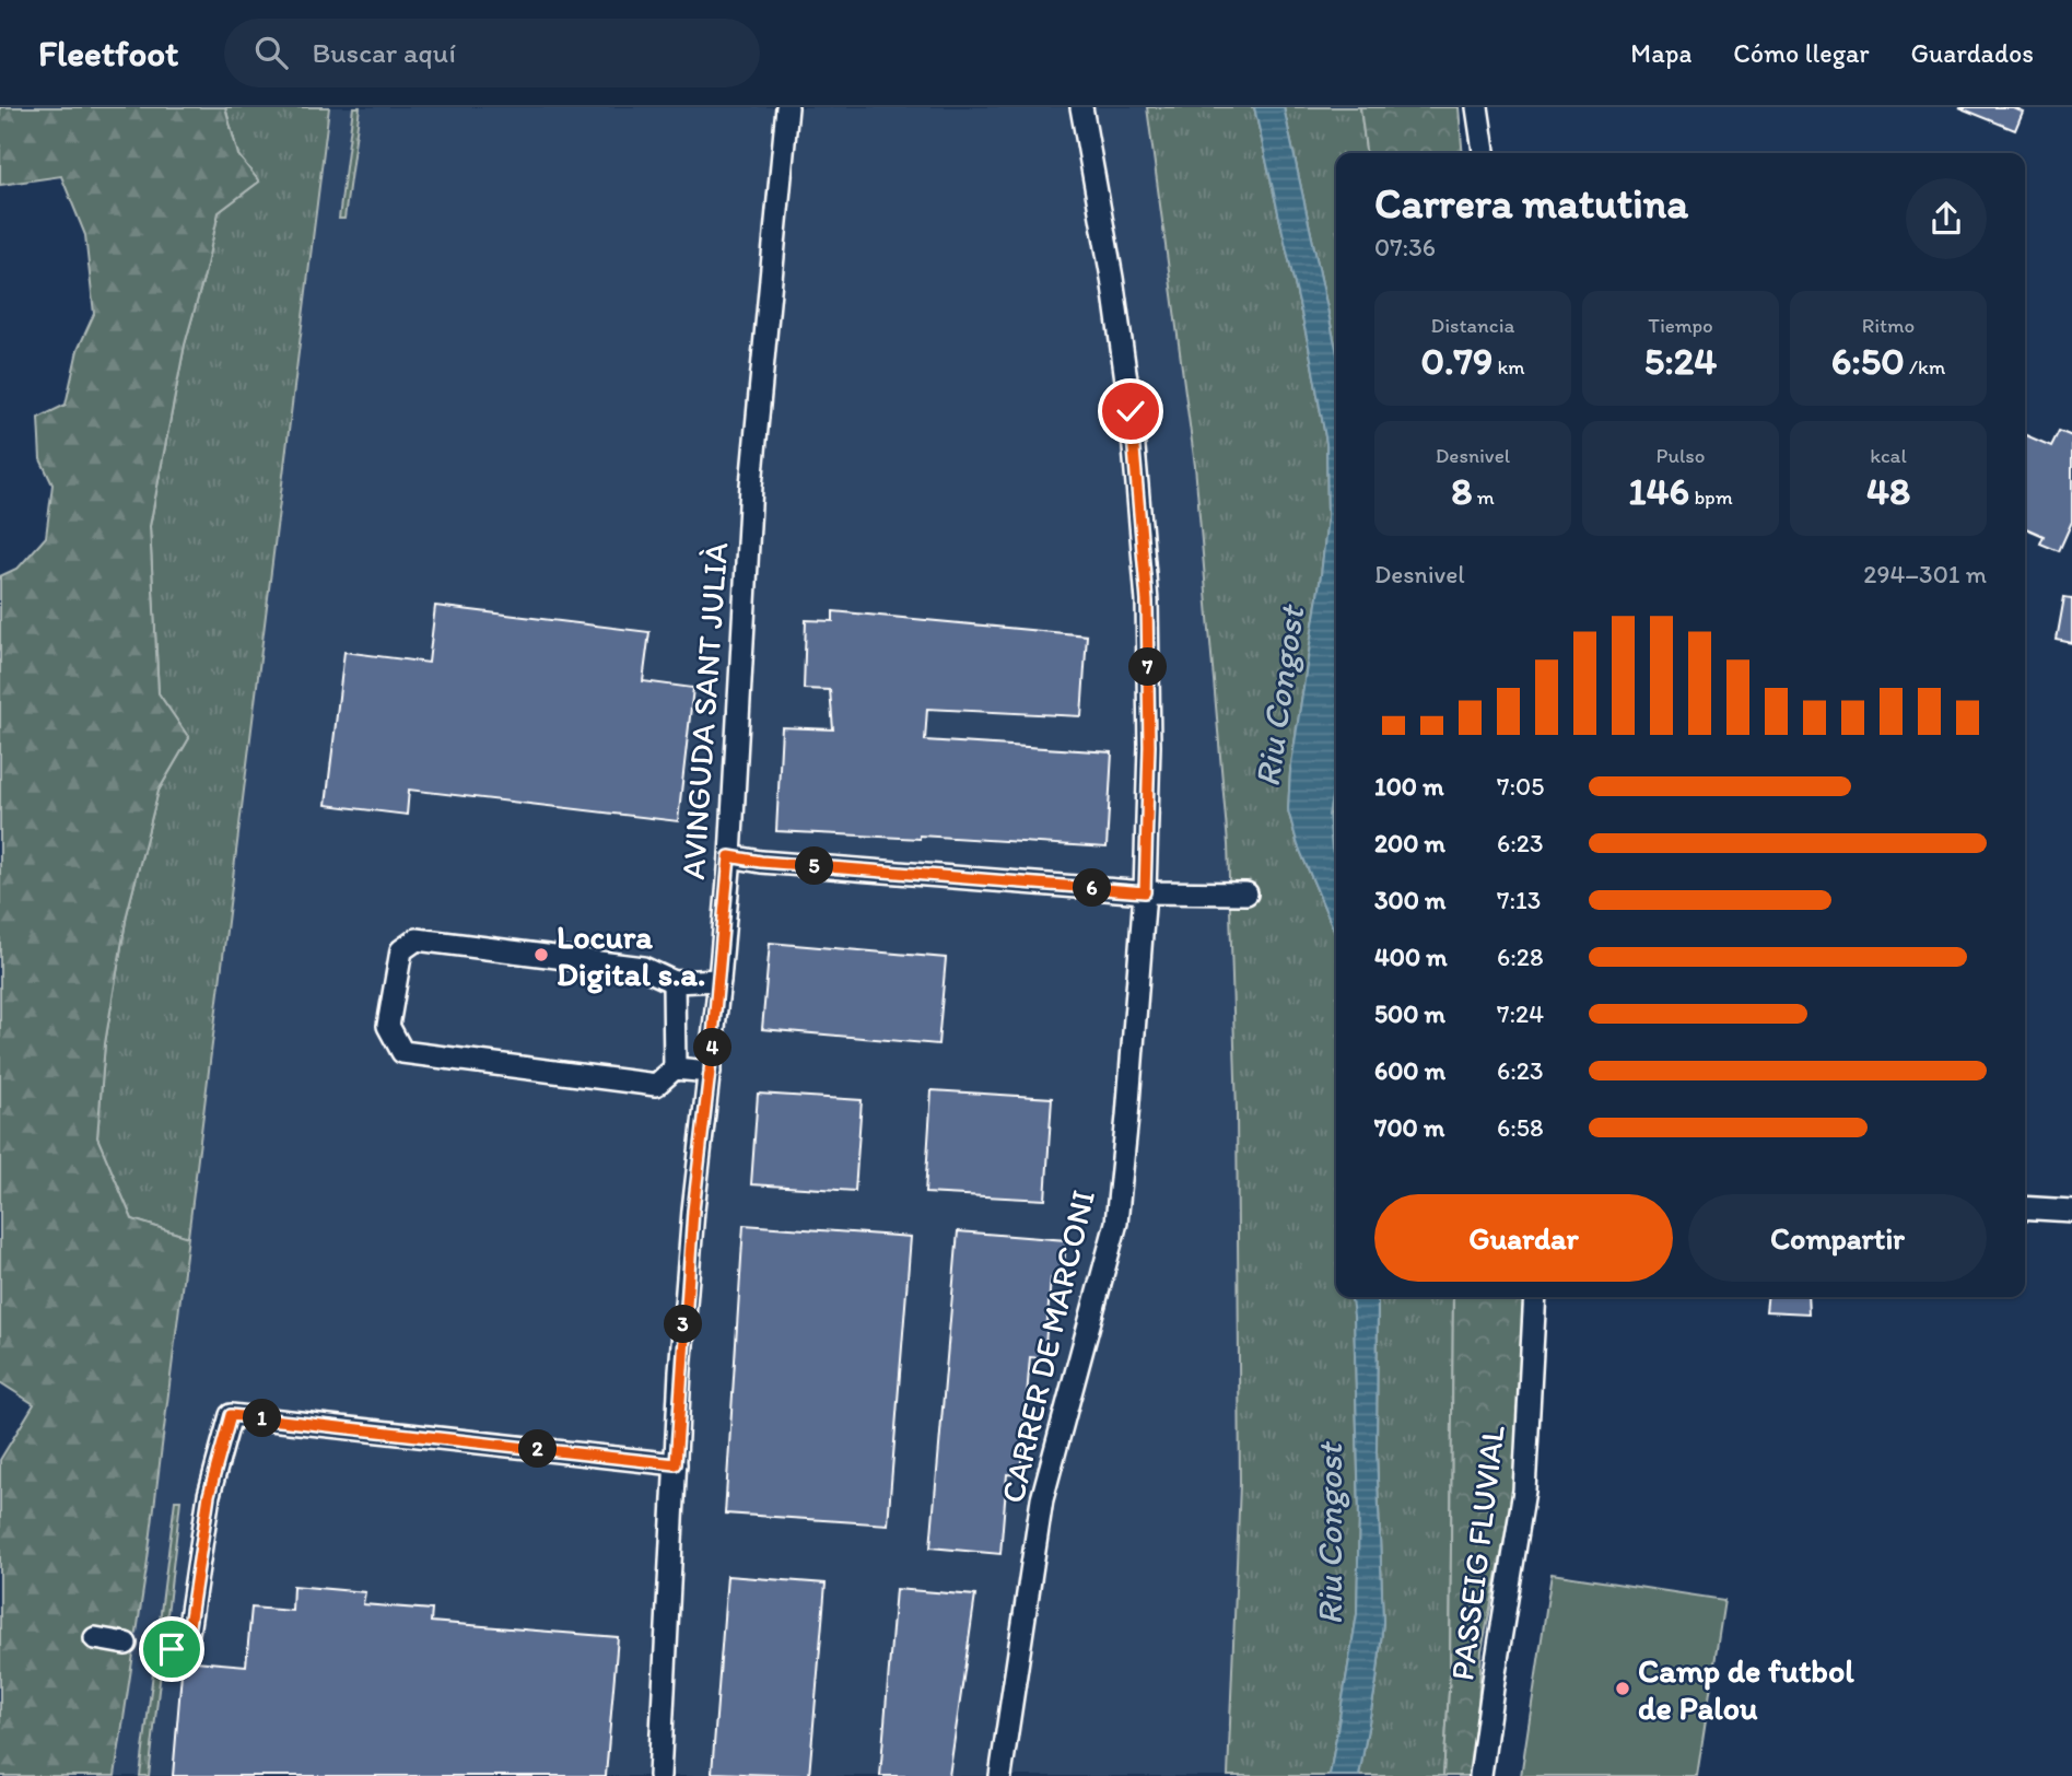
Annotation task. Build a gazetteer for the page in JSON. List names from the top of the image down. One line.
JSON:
{"streets":{"street":["AVINGUDA SANT JULIÀ","CARRER DE MARCONI","PASSEIG FLUVIAL"]},"water":["Riu Congost"],"places":["Locura Digital s.a.","Camp de futbol de Palou"],"page":{"header":"Fleetfoot","search":"Buscar aquí","nav":["Mapa","Cómo llegar","Guardados"],"heading":["Carrera matutina","07:36"],"stats":[["Distancia","0.79 km"],["Tiempo","5:24"],["Ritmo","6:50 /km"],["Desnivel","8 m"],["Pulso","146 bpm"],["kcal","48"]],"chart":["Desnivel","294–301 m"],"pins":["7","5","6","4","3","1","2"],"list":[{"name":"100 m","note":"7:05"},{"name":"200 m","note":"6:23"},{"name":"300 m","note":"7:13"},{"name":"400 m","note":"6:28"},{"name":"500 m","note":"7:24"},{"name":"600 m","note":"6:23"},{"name":"700 m","note":"6:58"}],"buttons":["Guardar","Compartir"]}}
